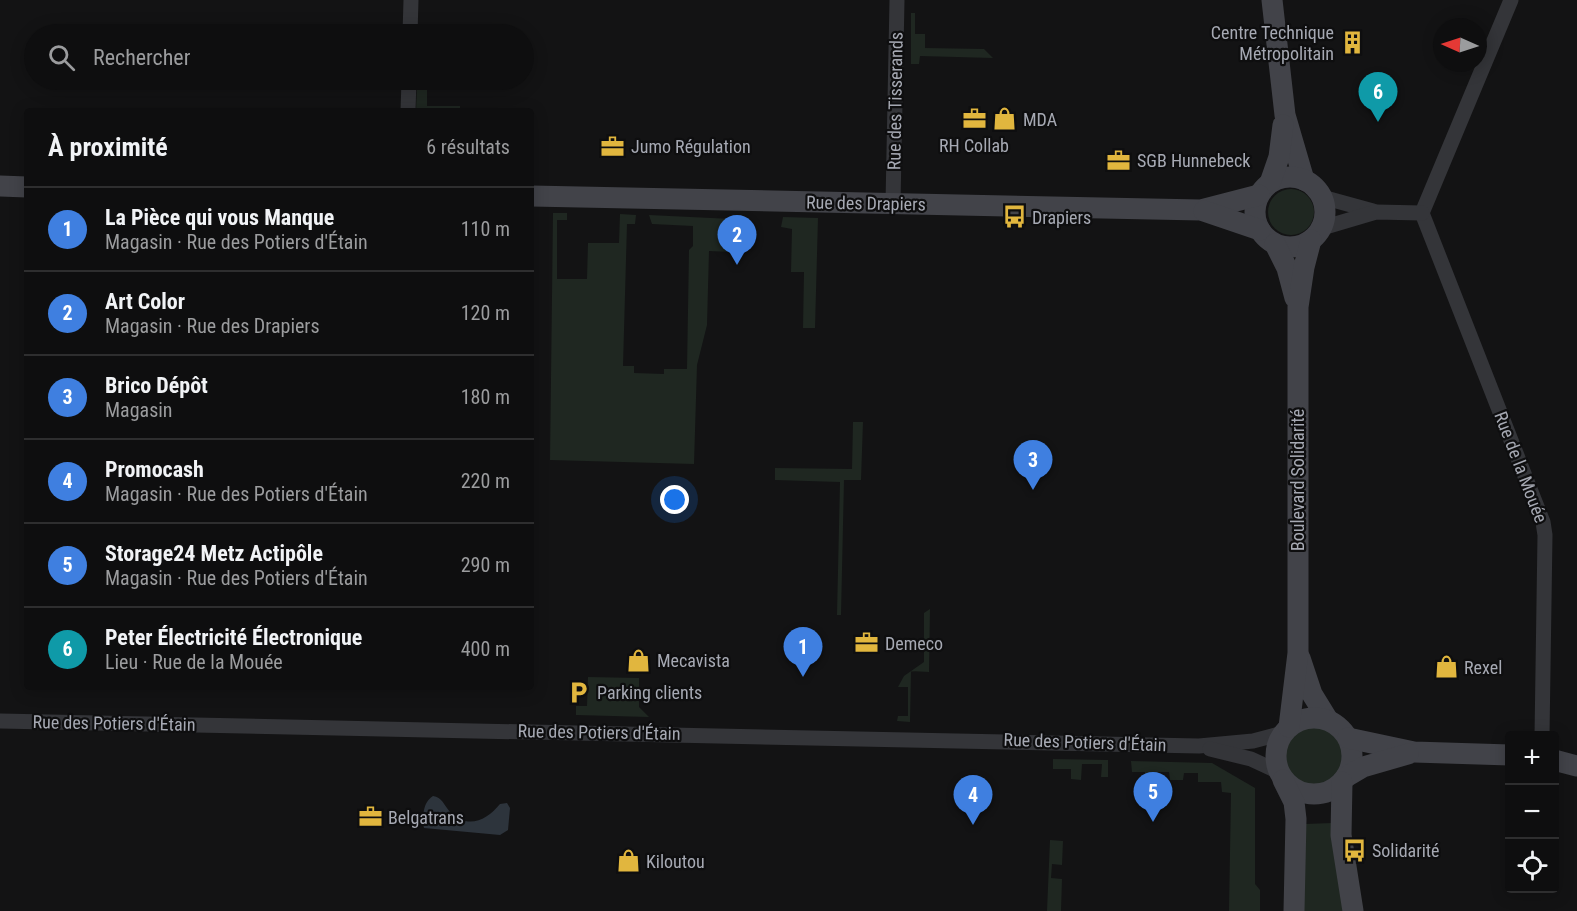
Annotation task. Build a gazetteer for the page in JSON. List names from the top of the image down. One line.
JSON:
{"streets":{"main road":["Rue des Drapiers","Boulevard Solidarité"],"street":["Rue des Tisserands","Rue de la Mouée","Rue des Potiers d'Étain"]},"crossings":[["Rue des Tisserands","Rue des Drapiers"],["Rue des Drapiers","Boulevard Solidarité"],["Boulevard Solidarité","Rue des Potiers d'Étain"]],"places":{"building":["Centre Technique Métropolitain"],"office":["RH Collab","Jumo Régulation","SGB Hunnebeck","Demeco","Belgatrans"],"shop":["MDA","Mecavista","Rexel","Kiloutou"],"bus stop":["Drapiers","Solidarité"],"parking":["Parking clients"]},"north":"left","page":{"search":"Rechercher","pins":["6","2","3","1","5","4"],"heading":["À proximité","6 résultats"],"list":[{"mark":"1","name":"La Pièce qui vous Manque","note":"Magasin · Rue des Potiers d'Étain","value":"110 m"},{"mark":"2","name":"Art Color","note":"Magasin · Rue des Drapiers","value":"120 m"},{"mark":"3","name":"Brico Dépôt","note":"Magasin","value":"180 m"},{"mark":"4","name":"Promocash","note":"Magasin · Rue des Potiers d'Étain","value":"220 m"},{"mark":"5","name":"Storage24 Metz Actipôle","note":"Magasin · Rue des Potiers d'Étain","value":"290 m"},{"mark":"6","name":"Peter Électricité Électronique","note":"Lieu · Rue de la Mouée","value":"400 m"}],"map_buttons":["+","−"]}}
